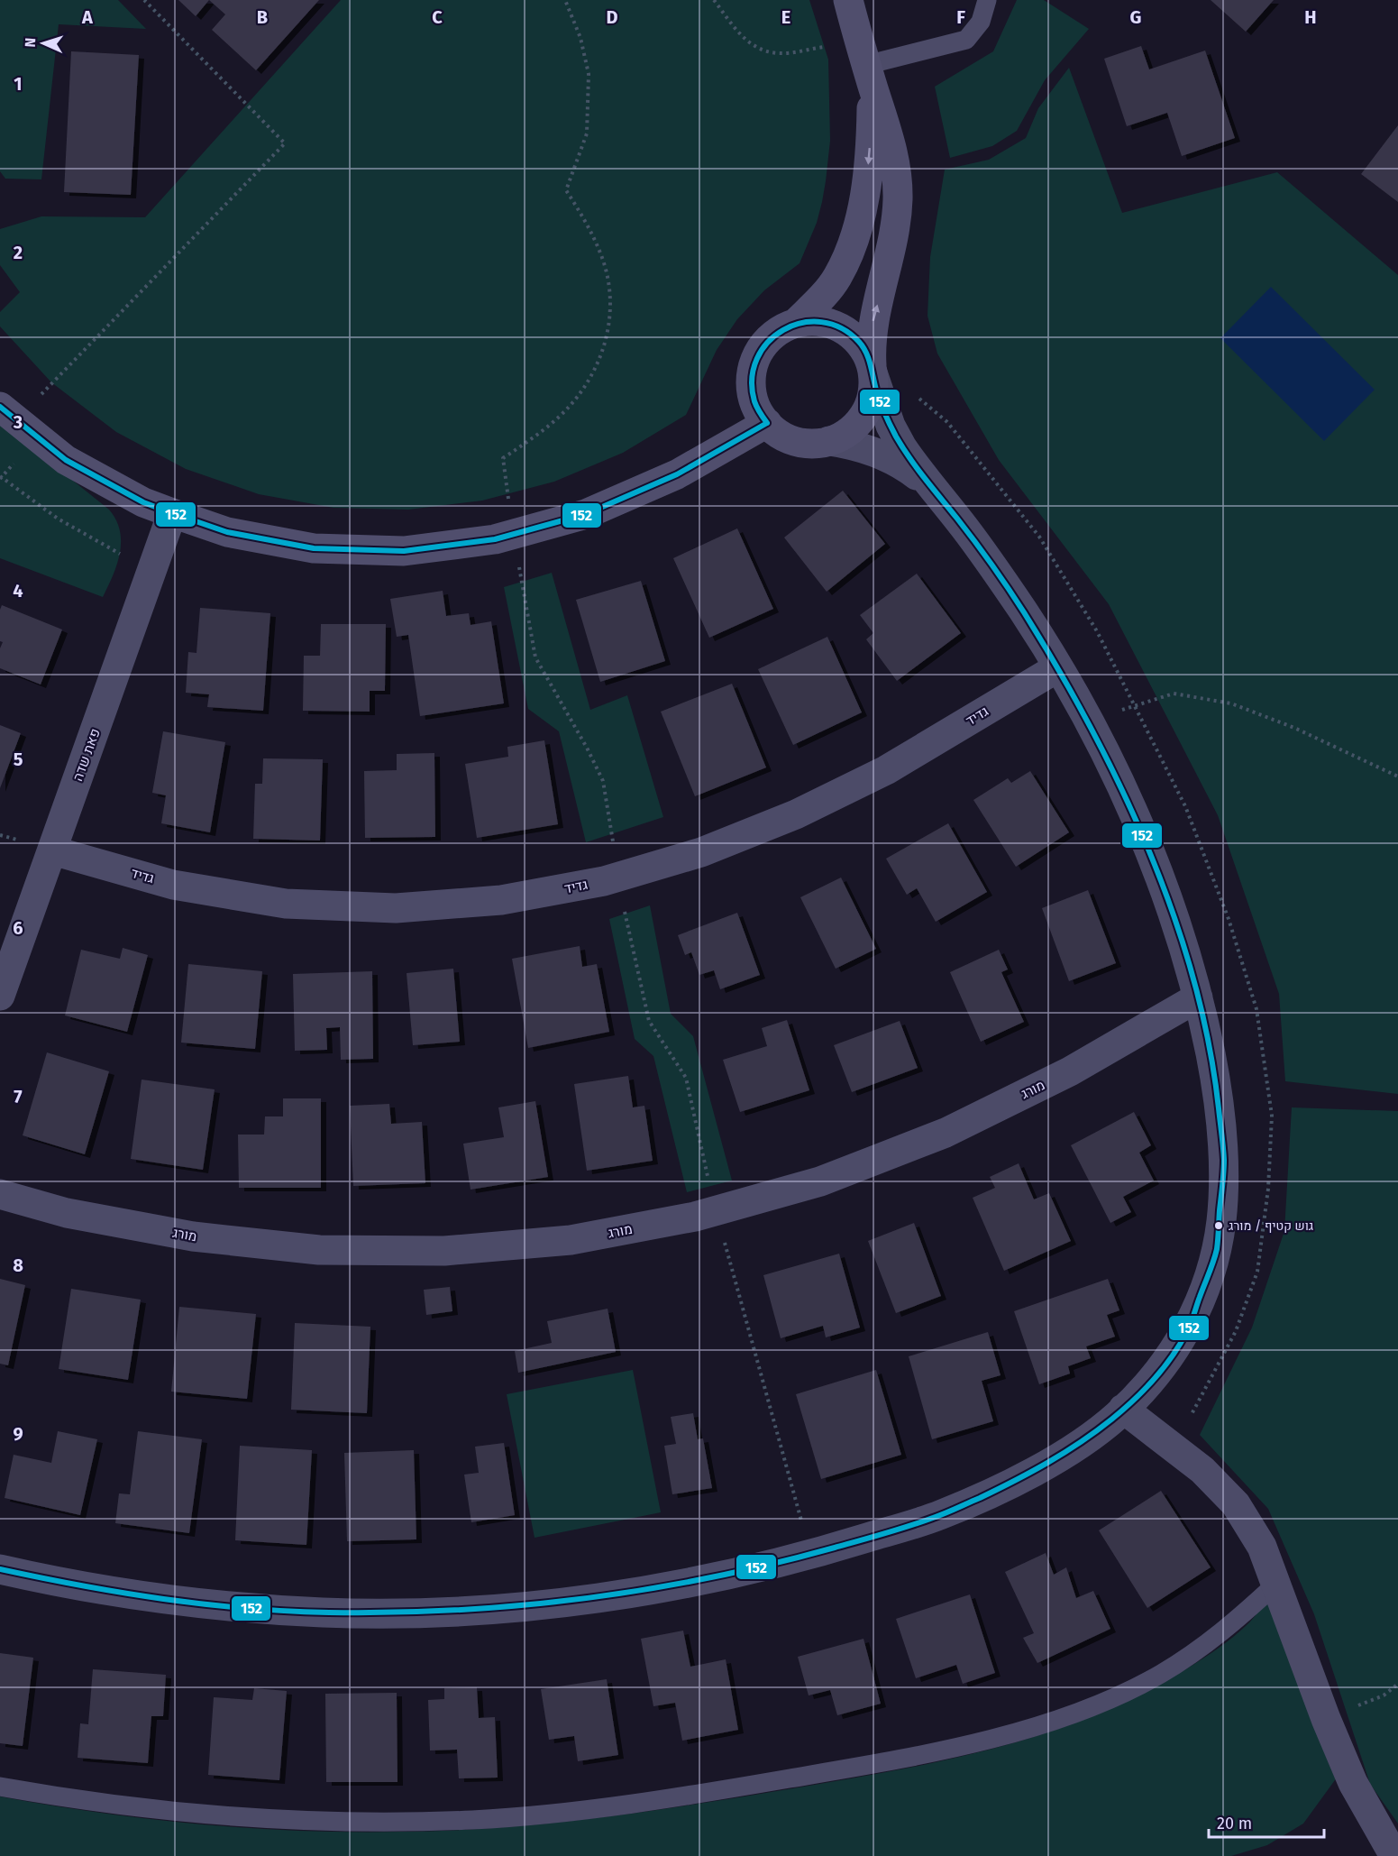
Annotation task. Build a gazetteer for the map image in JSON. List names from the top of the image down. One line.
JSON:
{"streets":{"street":["גדיד","פאת שדה","מורג"]},"crossings":[["גדיד","פאת שדה"]],"places":["גוש קטיף / מורג"],"lines":["transit line 152"],"scale_bar":"20 m","north":"left","grid":{"columns":["A","B","C","D","E","F","G","H"],"rows":["1","2","3","4","5","6","7","8","9"]}}
